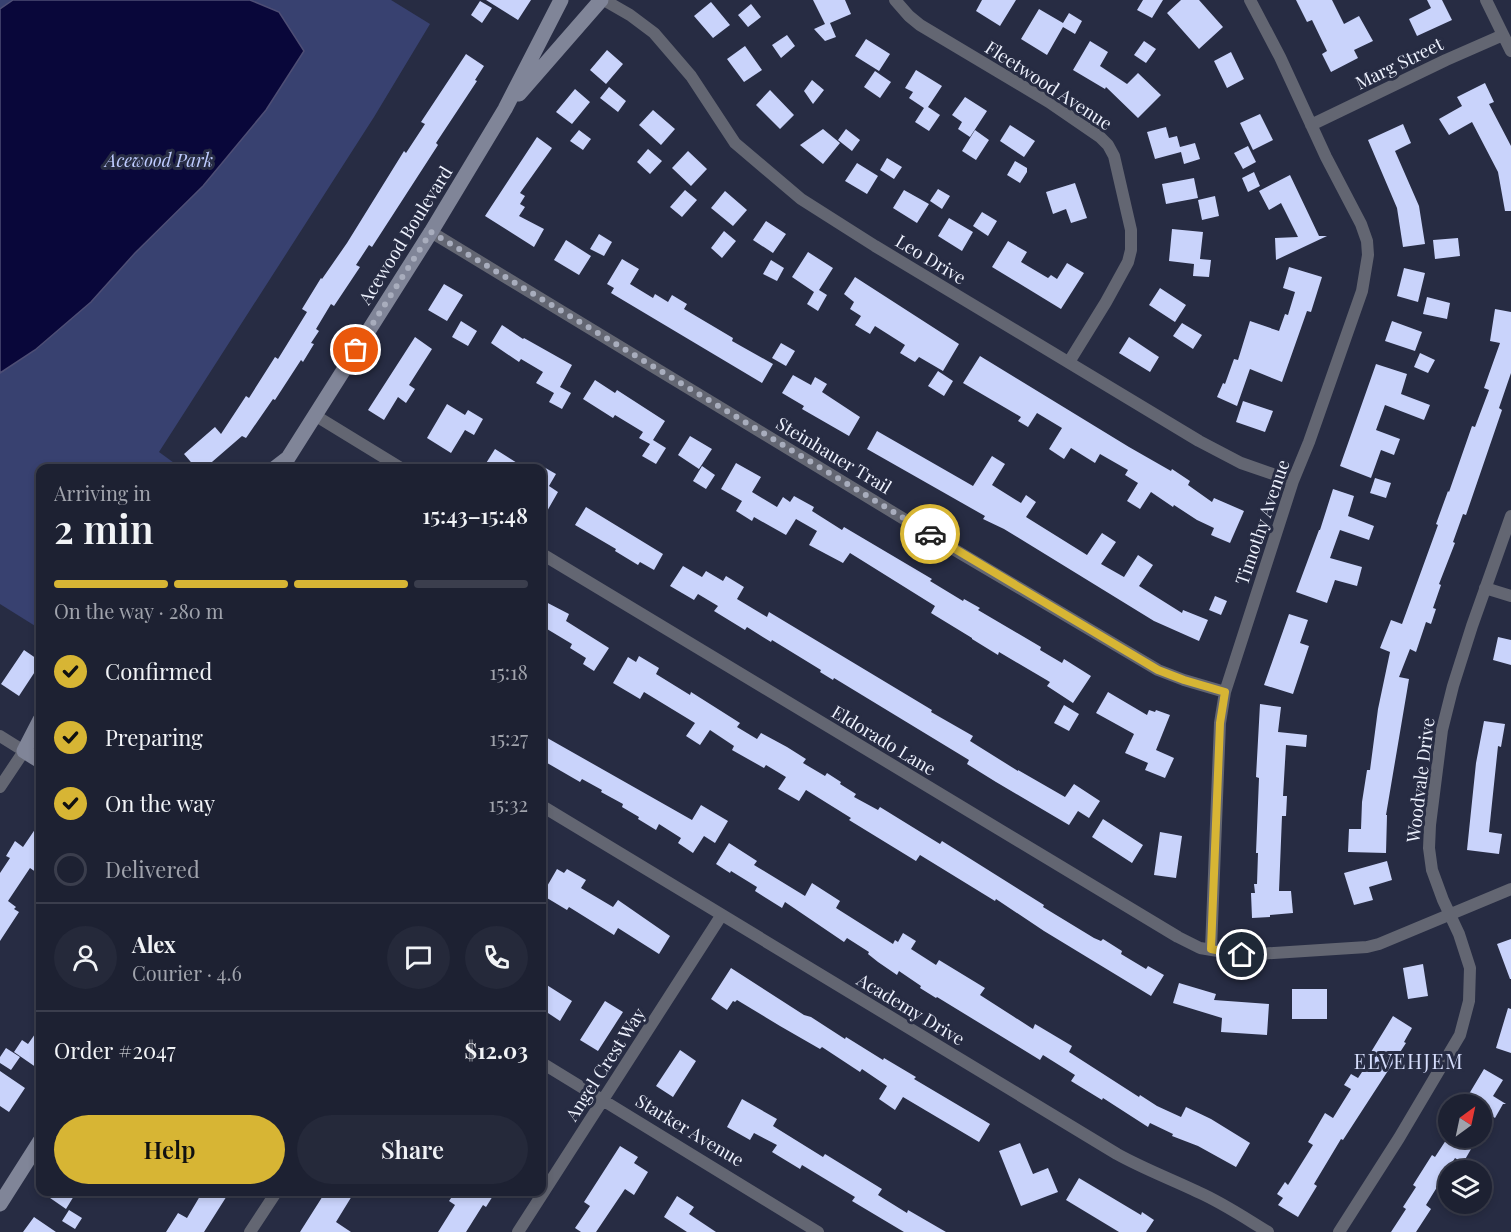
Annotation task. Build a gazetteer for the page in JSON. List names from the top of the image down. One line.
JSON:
{"streets":{"street":["Marg Street","Fleetwood Avenue","Acewood Boulevard","Leo Drive","Steinhauer Trail","Timothy Avenue","Eldorado Lane","Woodvale Drive","Academy Drive","Angel Crest Way","Starker Avenue"]},"crossings":[["Marg Street","Timothy Avenue"],["Fleetwood Avenue","Leo Drive"],["Acewood Boulevard","Leo Drive"],["Acewood Boulevard","Steinhauer Trail"],["Leo Drive","Timothy Avenue"],["Steinhauer Trail","Timothy Avenue"],["Timothy Avenue","Eldorado Lane"],["Eldorado Lane","Woodvale Drive"],["Academy Drive","Angel Crest Way"],["Angel Crest Way","Starker Avenue"]],"districts":["ELVEHJEM"],"parks":["Acewood Park"],"north":"top right","page":{"heading":["2 min","Arriving in","15:43–15:48"],"panel":["Alex","Courier · 4.6","Order #2047","$12.03"],"bar":"On the way · 280 m","list":[["Confirmed","15:18"],["Preparing","15:27"],["On the way","15:32"],"Delivered"],"buttons":["Help","Share"]}}
